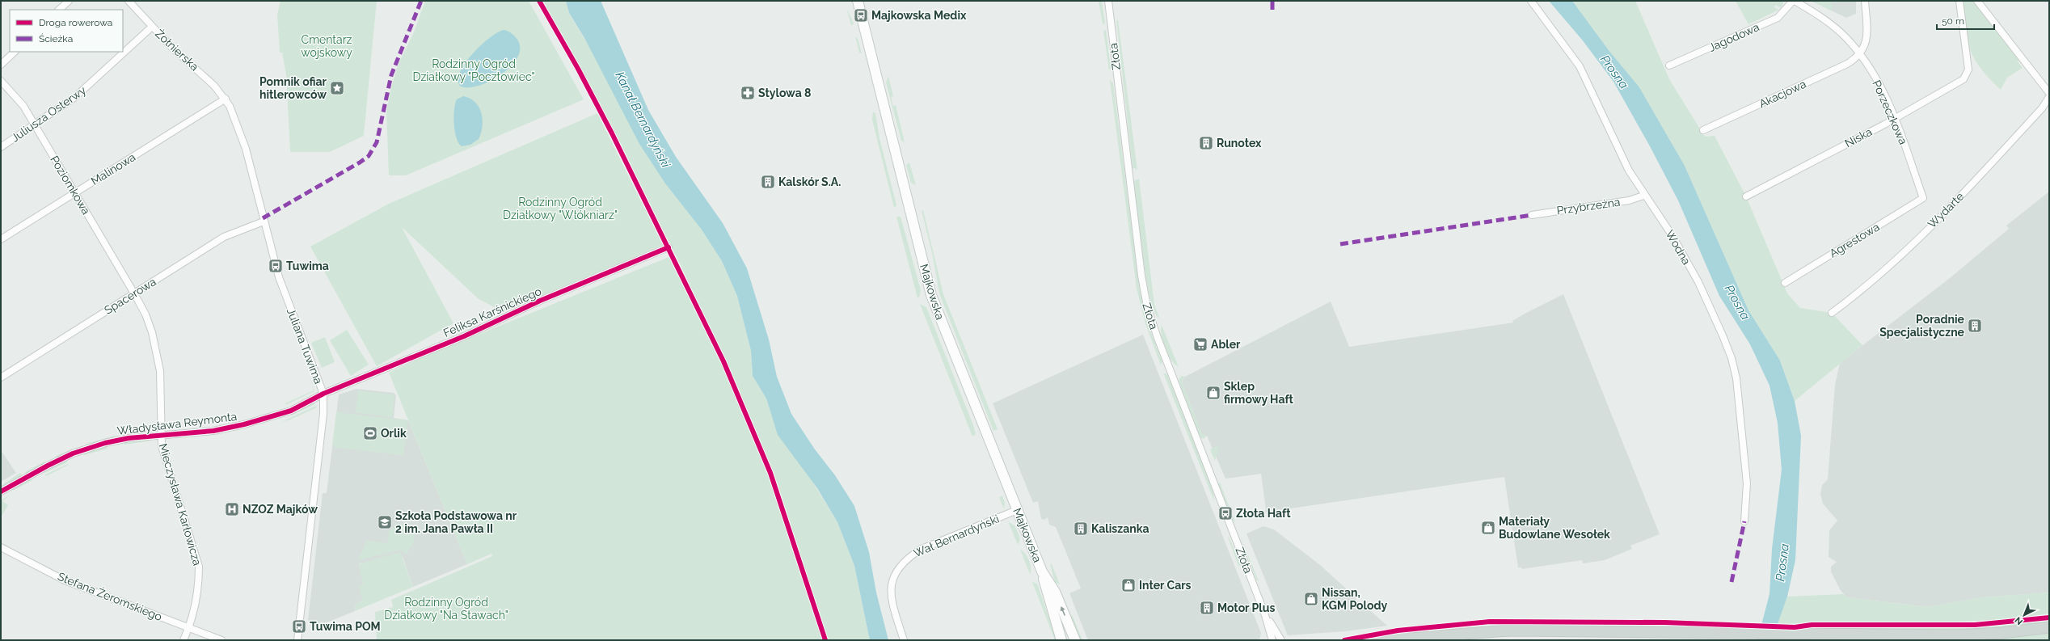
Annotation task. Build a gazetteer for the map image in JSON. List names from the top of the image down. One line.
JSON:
{"streets":{"main road":["Majkowska"],"street":["Jagodowa","Żołnierska","Złota","Akacjowa","Porzeczkowa","Juliusza Osterwy","Niska","Malinowa","Poziomkowa","Przybrzeżna","Wydarte","Agrestowa","Wodna","Spacerowa","Feliksa Karśnickiego","Juliana Tuwima","Władysława Reymonta","Mieczysława Karłowicza","Wał Bernardyński","Stefana Żeromskiego"]},"crossings":[["Jagodowa","Porzeczkowa"],["Żołnierska","Juliusza Osterwy"],["Żołnierska","Malinowa"],["Żołnierska","Juliana Tuwima"],["Akacjowa","Porzeczkowa"],["Porzeczkowa","Niska"],["Porzeczkowa","Agrestowa"],["Juliusza Osterwy","Poziomkowa"],["Malinowa","Poziomkowa"],["Malinowa","Juliana Tuwima"],["Poziomkowa","Spacerowa"],["Poziomkowa","Mieczysława Karłowicza"],["Przybrzeżna","Wodna"],["Majkowska","Wał Bernardyński"],["Spacerowa","Juliana Tuwima"],["Spacerowa","Mieczysława Karłowicza"],["Feliksa Karśnickiego","Juliana Tuwima"],["Feliksa Karśnickiego","Władysława Reymonta"],["Juliana Tuwima","Władysława Reymonta"],["Władysława Reymonta","Mieczysława Karłowicza"],["Mieczysława Karłowicza","Stefana Żeromskiego"]],"water":["Prosna","Kanał Bernardyński"],"parks":["Cmentarz wojskowy","Rodzinny Ogród Działkowy \"Pocztowiec\"","Rodzinny Ogród Działkowy \"Włókniarz\"","Rodzinny Ogród Działkowy \"Na Stawach\""],"places":{"bus stop":["Majkowska Medix","Tuwima","Złota Haft","Tuwima POM"],"place":["Pomnik ofiar hitlerowców"],"pharmacy":["Stylowa 8"],"building":["Runotex","Kalskór S.A.","Poradnie Specjalistyczne","Kaliszanka","Motor Plus"],"supermarket":["Abler"],"shop":["Sklep firmowy Haft","Materiały Budowlane Wesołek","Inter Cars","Nissan, KGM Polody"],"sports":["Orlik"],"hospital":["NZOZ Majków"],"school or university":["Szkoła Podstawowa nr 2 im. Jana Pawła II"]},"legend":["Droga rowerowa","Ścieżka"],"scale_bar":"50 m","north":"bottom left"}
